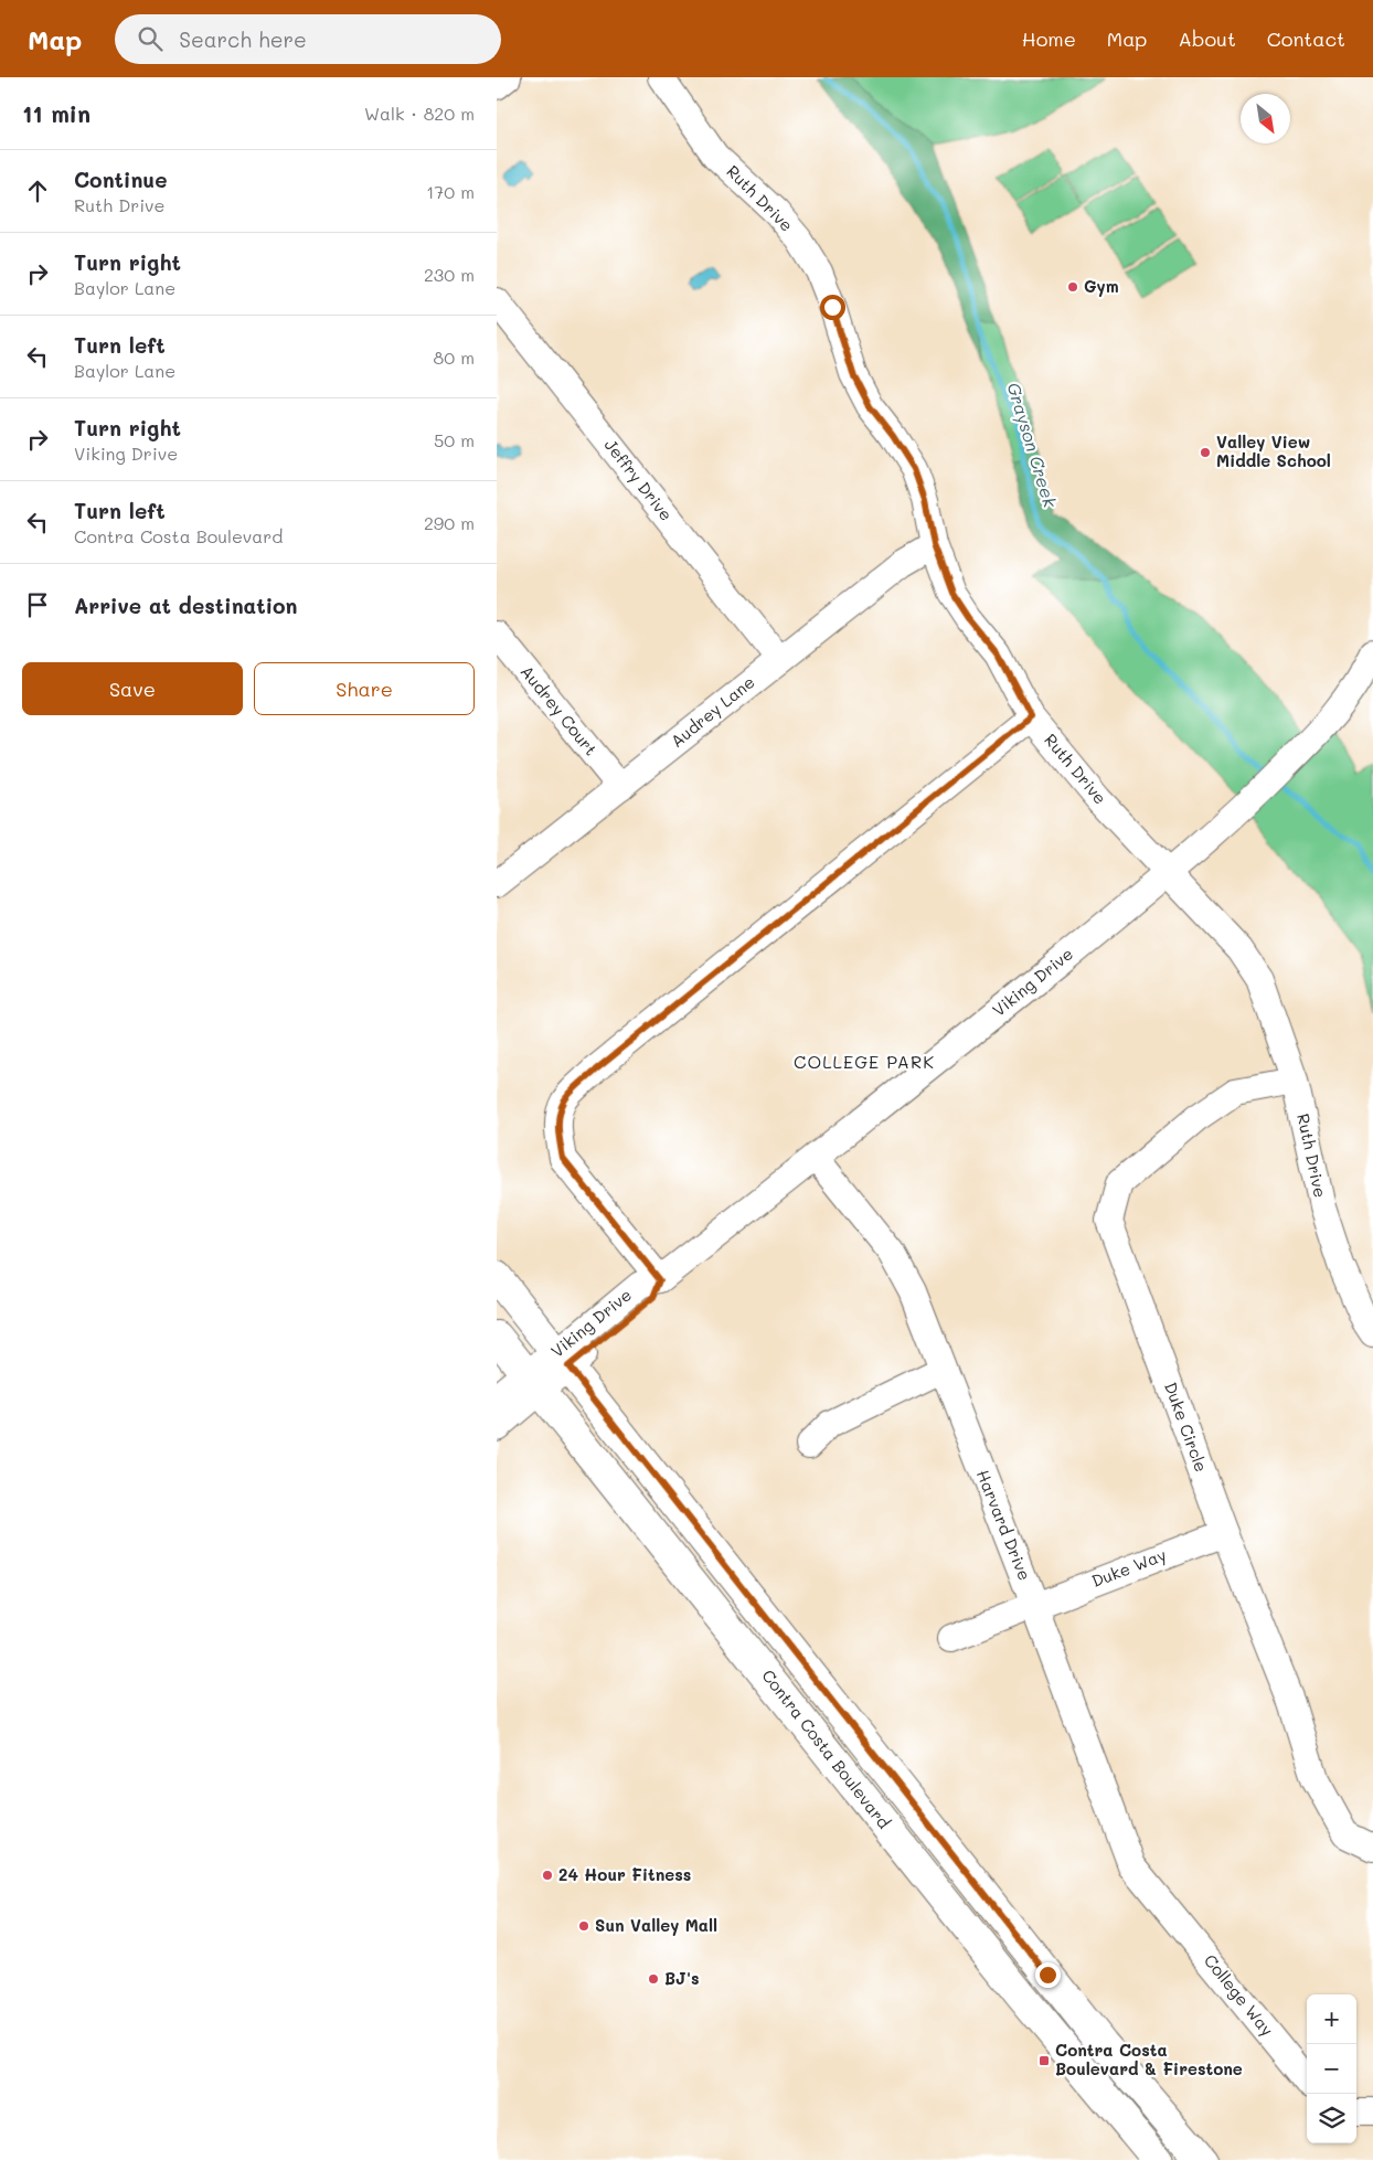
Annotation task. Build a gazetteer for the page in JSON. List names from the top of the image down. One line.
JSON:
{"streets":{"main road":["Contra Costa Boulevard"],"street":["Ruth Drive","Jeffry Drive","Audrey Court","Audrey Lane","Viking Drive","Duke Circle","Harvard Drive","Duke Way","College Way"]},"crossings":[["Ruth Drive","Audrey Lane"],["Ruth Drive","Viking Drive"],["Ruth Drive","Duke Circle"],["Jeffry Drive","Audrey Lane"],["Audrey Court","Audrey Lane"],["Viking Drive","Harvard Drive"],["Viking Drive","Contra Costa Boulevard"],["Duke Circle","Duke Way"],["Harvard Drive","Duke Way"],["Harvard Drive","College Way"]],"districts":["COLLEGE PARK"],"water":["Grayson Creek"],"places":{"other":["Gym","Valley View Middle School","24 Hour Fitness","Sun Valley Mall","BJ's"],"transit":["Contra Costa Boulevard & Firestone"]},"north":"bottom right","page":{"header":"Map","search":"Search here","nav":["Home","Map","About","Contact"],"heading":["11 min","Walk · 820 m"],"list":[["Continue","Ruth Drive","170 m"],["Turn right","Baylor Lane","230 m"],["Turn left","Baylor Lane","80 m"],["Turn right","Viking Drive","50 m"],["Turn left","Contra Costa Boulevard","290 m"],"Arrive at destination"],"buttons":["Save","Share"],"map_buttons":["+","−"]}}
